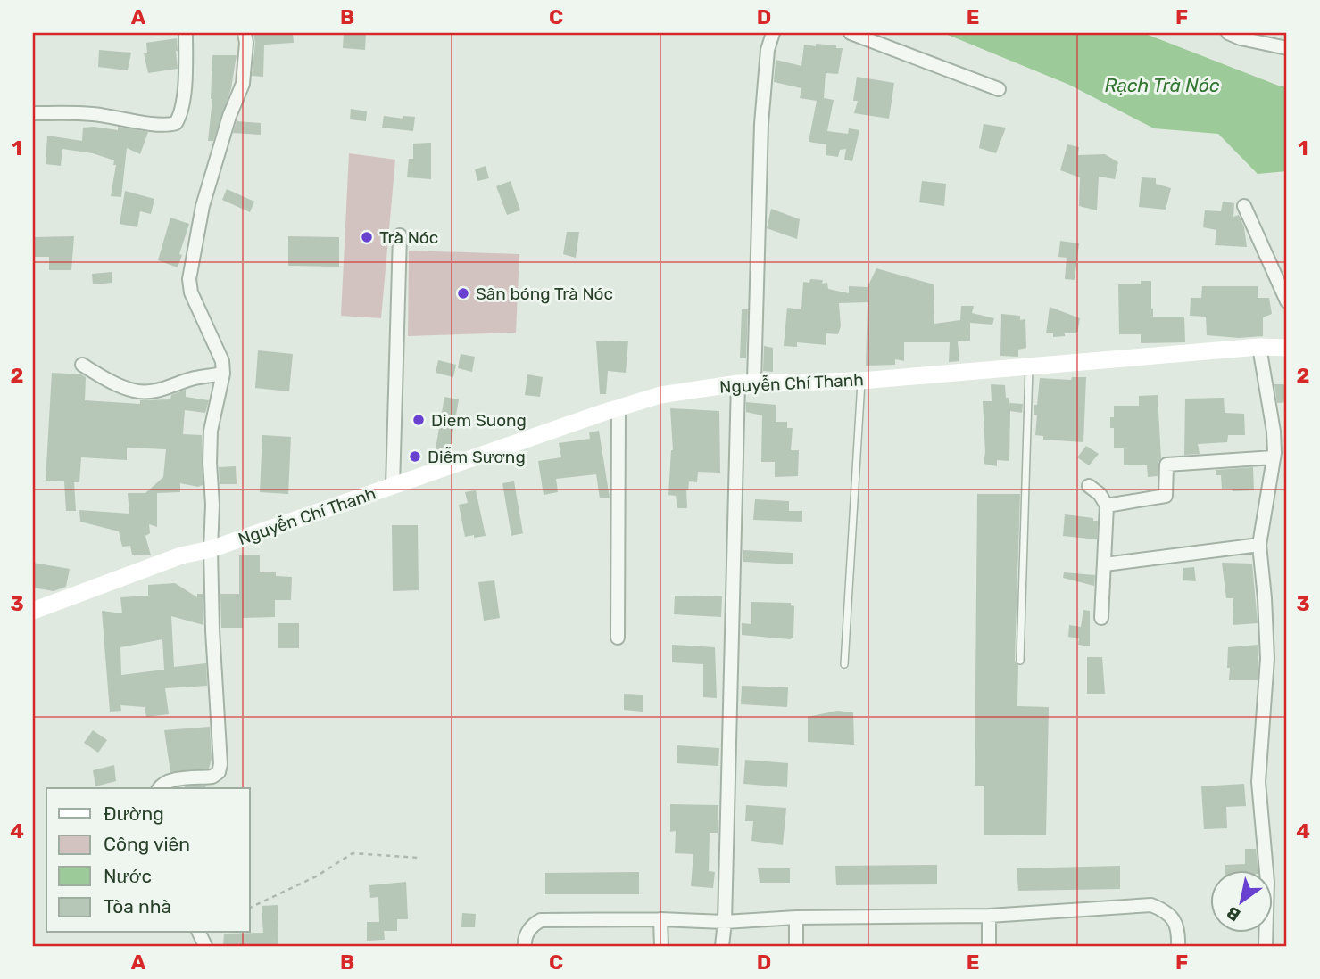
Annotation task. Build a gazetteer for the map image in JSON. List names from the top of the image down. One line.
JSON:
{"streets":{"main road":["Nguyễn Chí Thanh"]},"water":["Rạch Trà Nóc"],"places":["Trà Nóc","Sân bóng Trà Nóc","Diem Suong","Diễm Sương"],"legend":["Đường","Công viên","Nước","Tòa nhà"],"north":"bottom left","grid":{"columns":["A","B","C","D","E","F"],"rows":["1","2","3","4"]}}
